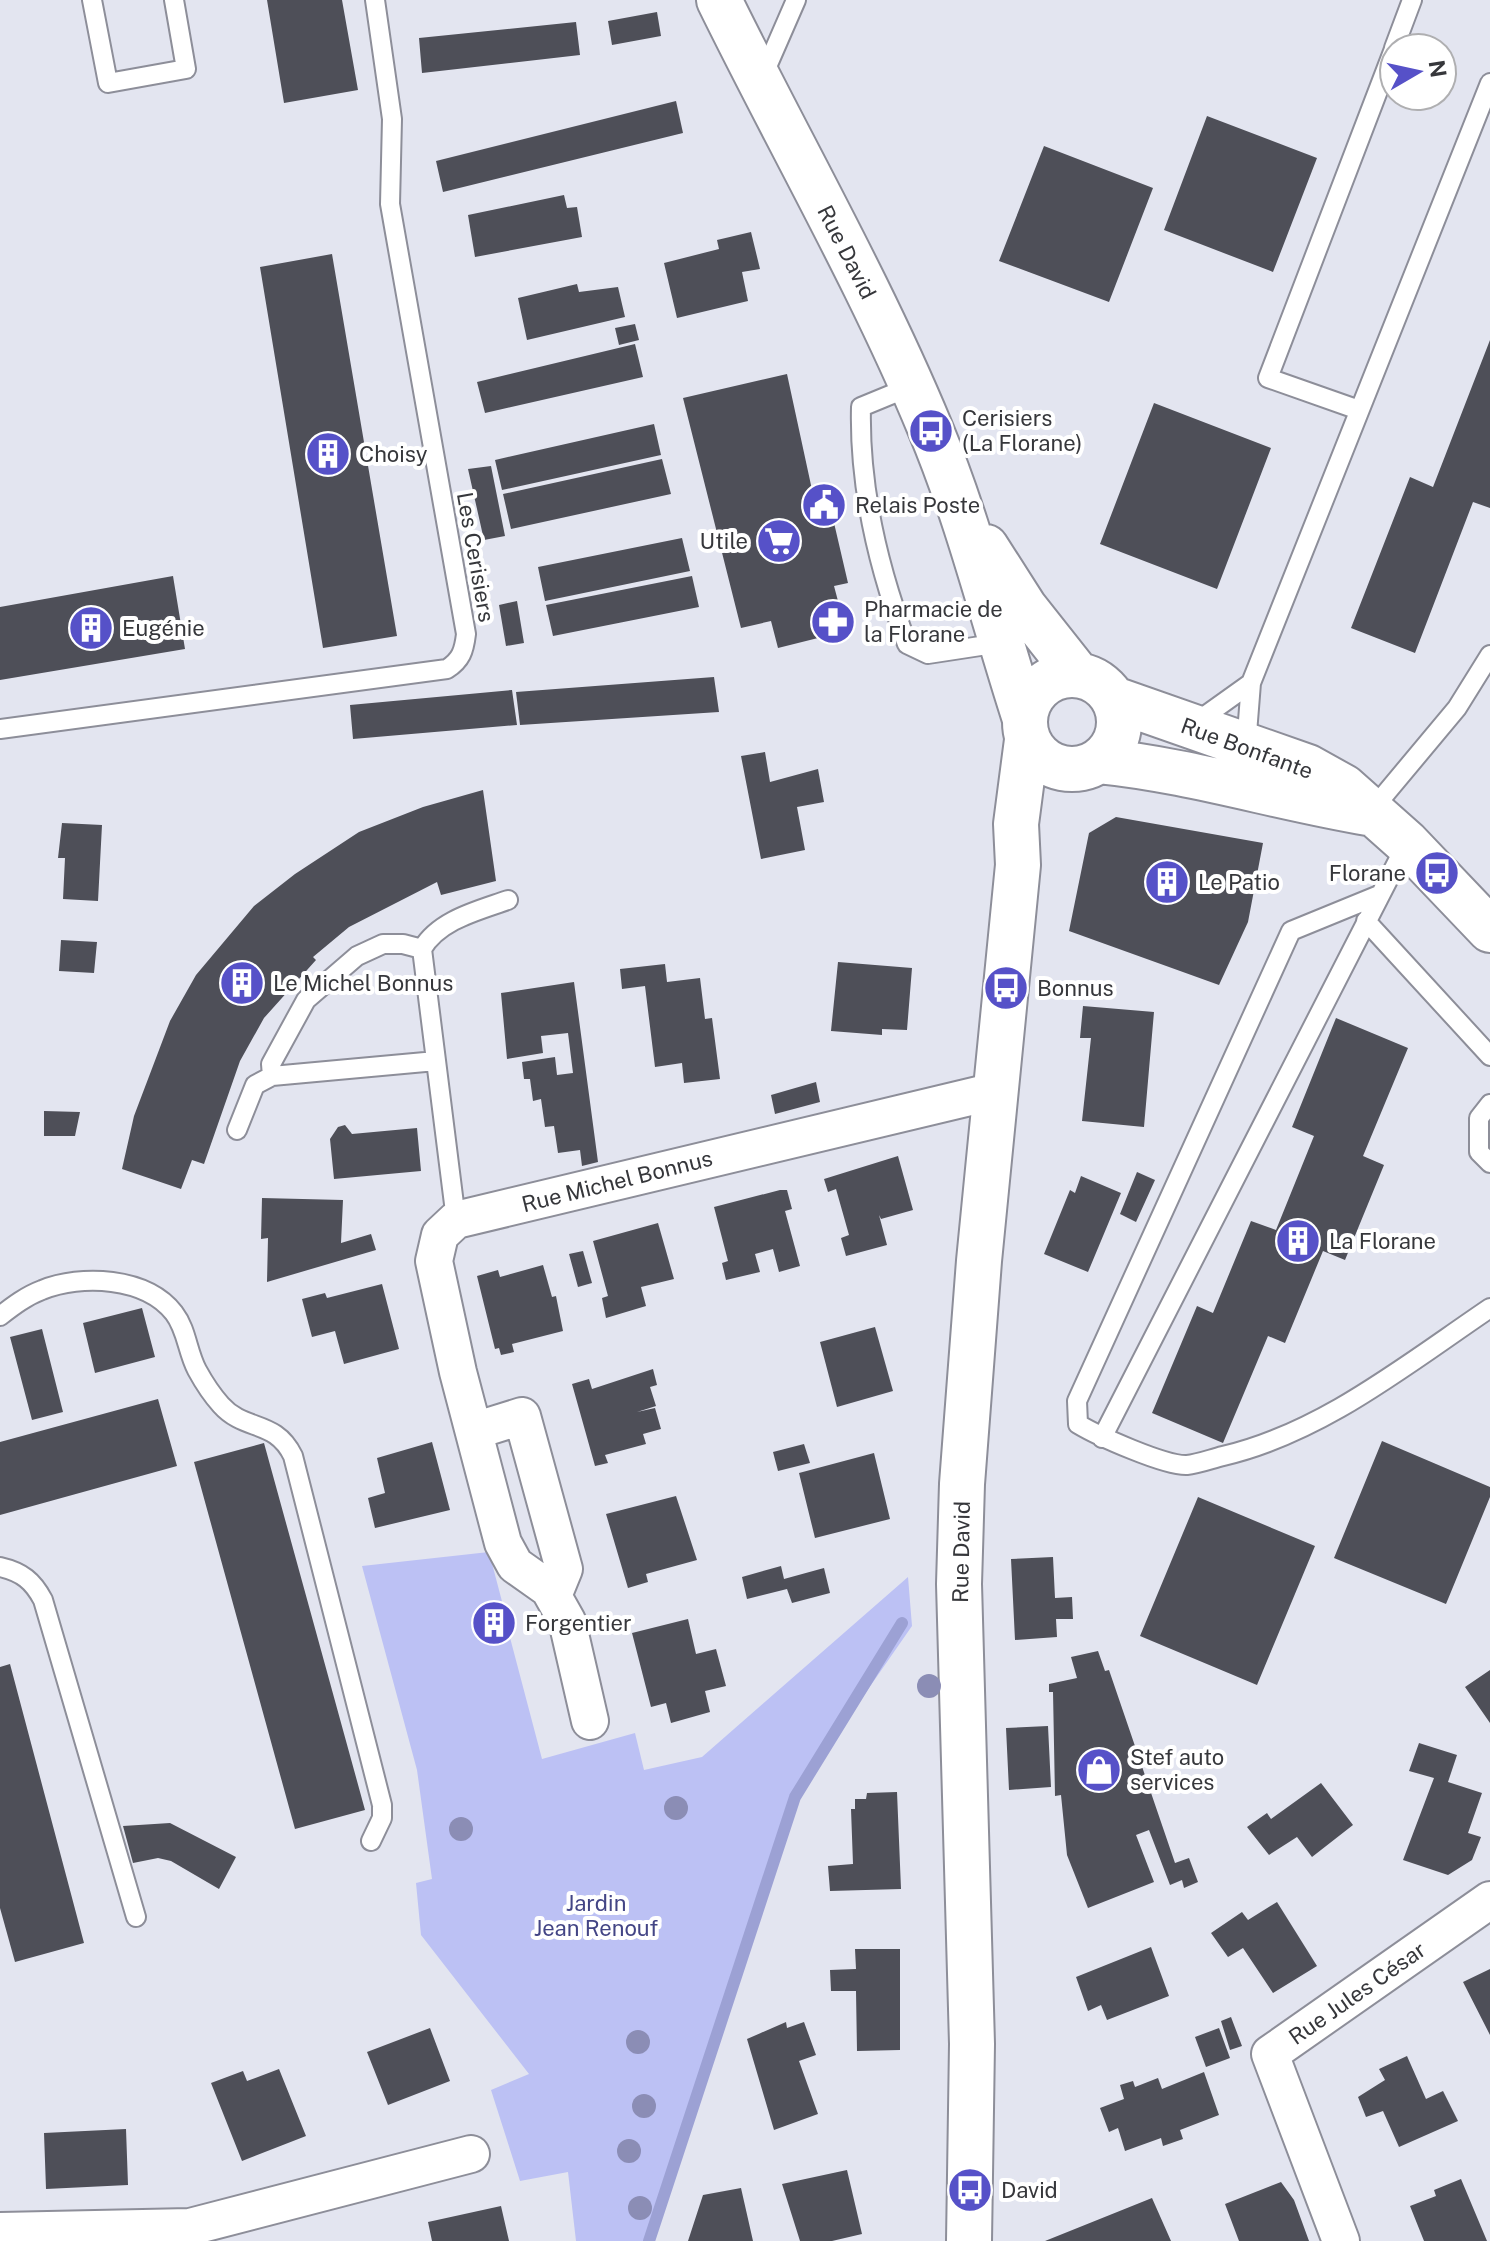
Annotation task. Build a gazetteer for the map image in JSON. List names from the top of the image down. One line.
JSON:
{"streets":{"main road":["Rue David","Rue Bonfante"],"street":["Rue Michel Bonnus","Rue Jules César"],"lane":["Les Cerisiers"]},"crossings":[["Rue David","Rue Bonfante"],["Rue David","Rue Michel Bonnus"]],"parks":["Jardin Jean Renouf"],"places":{"bus stop":["Cerisiers (La Florane)","Florane","Bonnus","David"],"building":["Choisy","Eugénie","Le Patio","Le Michel Bonnus","La Florane","Forgentier"],"public building":["Relais Poste"],"supermarket":["Utile"],"pharmacy":["Pharmacie de la Florane"],"shop":["Stef auto services"]},"north":"right"}
